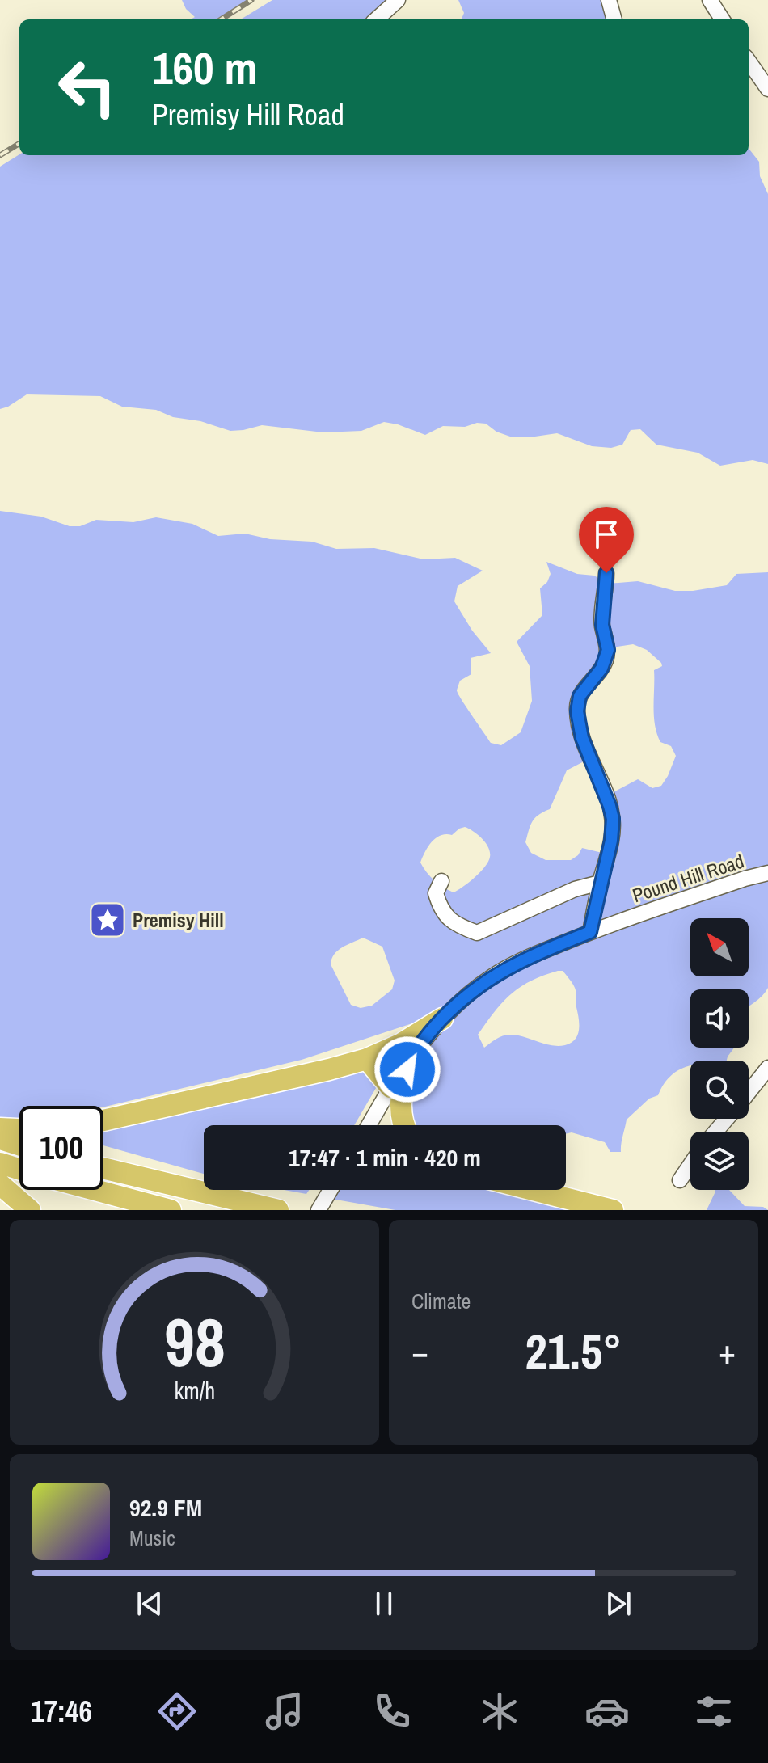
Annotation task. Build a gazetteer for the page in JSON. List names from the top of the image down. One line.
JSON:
{"streets":{"street":["Pound Hill Road"]},"places":{"place":["Premisy Hill"]},"north":"top left","page":{"turn":["160 m","Premisy Hill Road"],"limit":"100","trip":"17:47 · 1 min · 420 m","tile":"Climate","heat":["−","21.5°","+"],"song":["92.9 FM","Music"],"tabs":"17:46","gauge":["98","km/h"]}}
